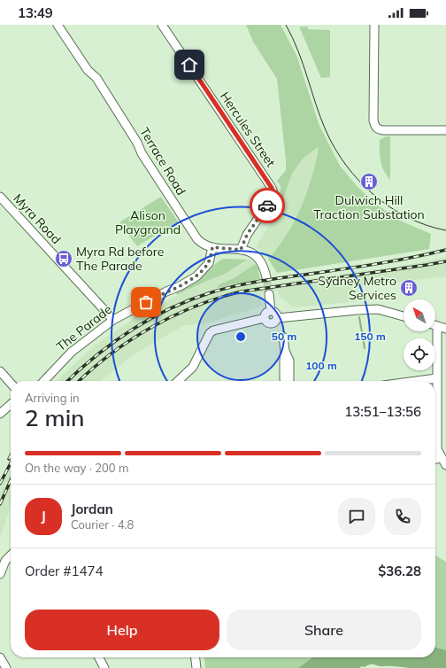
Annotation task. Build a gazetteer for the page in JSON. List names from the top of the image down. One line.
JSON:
{"streets":{"street":["Hercules Street","Terrace Road","Myra Road","The Parade"]},"crossings":[["Hercules Street","Terrace Road"],["Terrace Road","The Parade"],["Myra Road","The Parade"]],"parks":["Alison Playground"],"places":{"building":["Dulwich Hill Traction Substation","Sydney Metro Services"],"bus stop":["Myra Rd before The Parade"]},"north":"top left","page":{"status":"13:49","heading":["2 min","Arriving in","13:51–13:56"],"panel":["Jordan","Courier · 4.8","Order #1474","$36.28"],"bar":"On the way · 200 m","round":"J","buttons":["Help","Share"]},"rings":["50 m","150 m","100 m"]}
